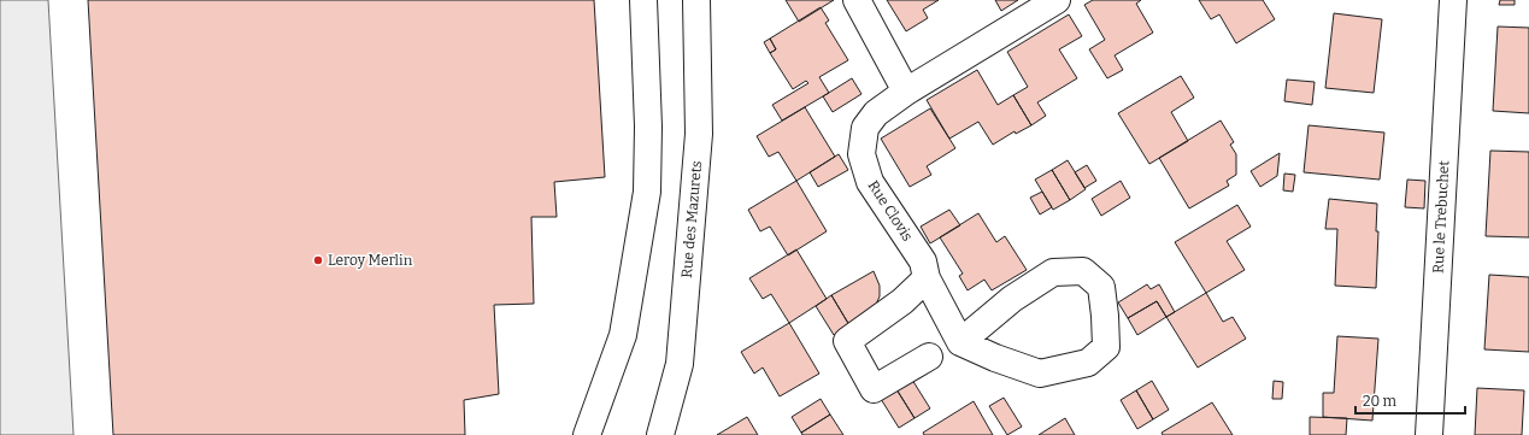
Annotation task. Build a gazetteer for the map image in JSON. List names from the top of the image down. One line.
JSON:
{"streets":{"street":["Rue Clovis","Rue le Trebuchet","Rue des Mazurets"]},"places":["Leroy Merlin"],"scale_bar":"20 m"}
